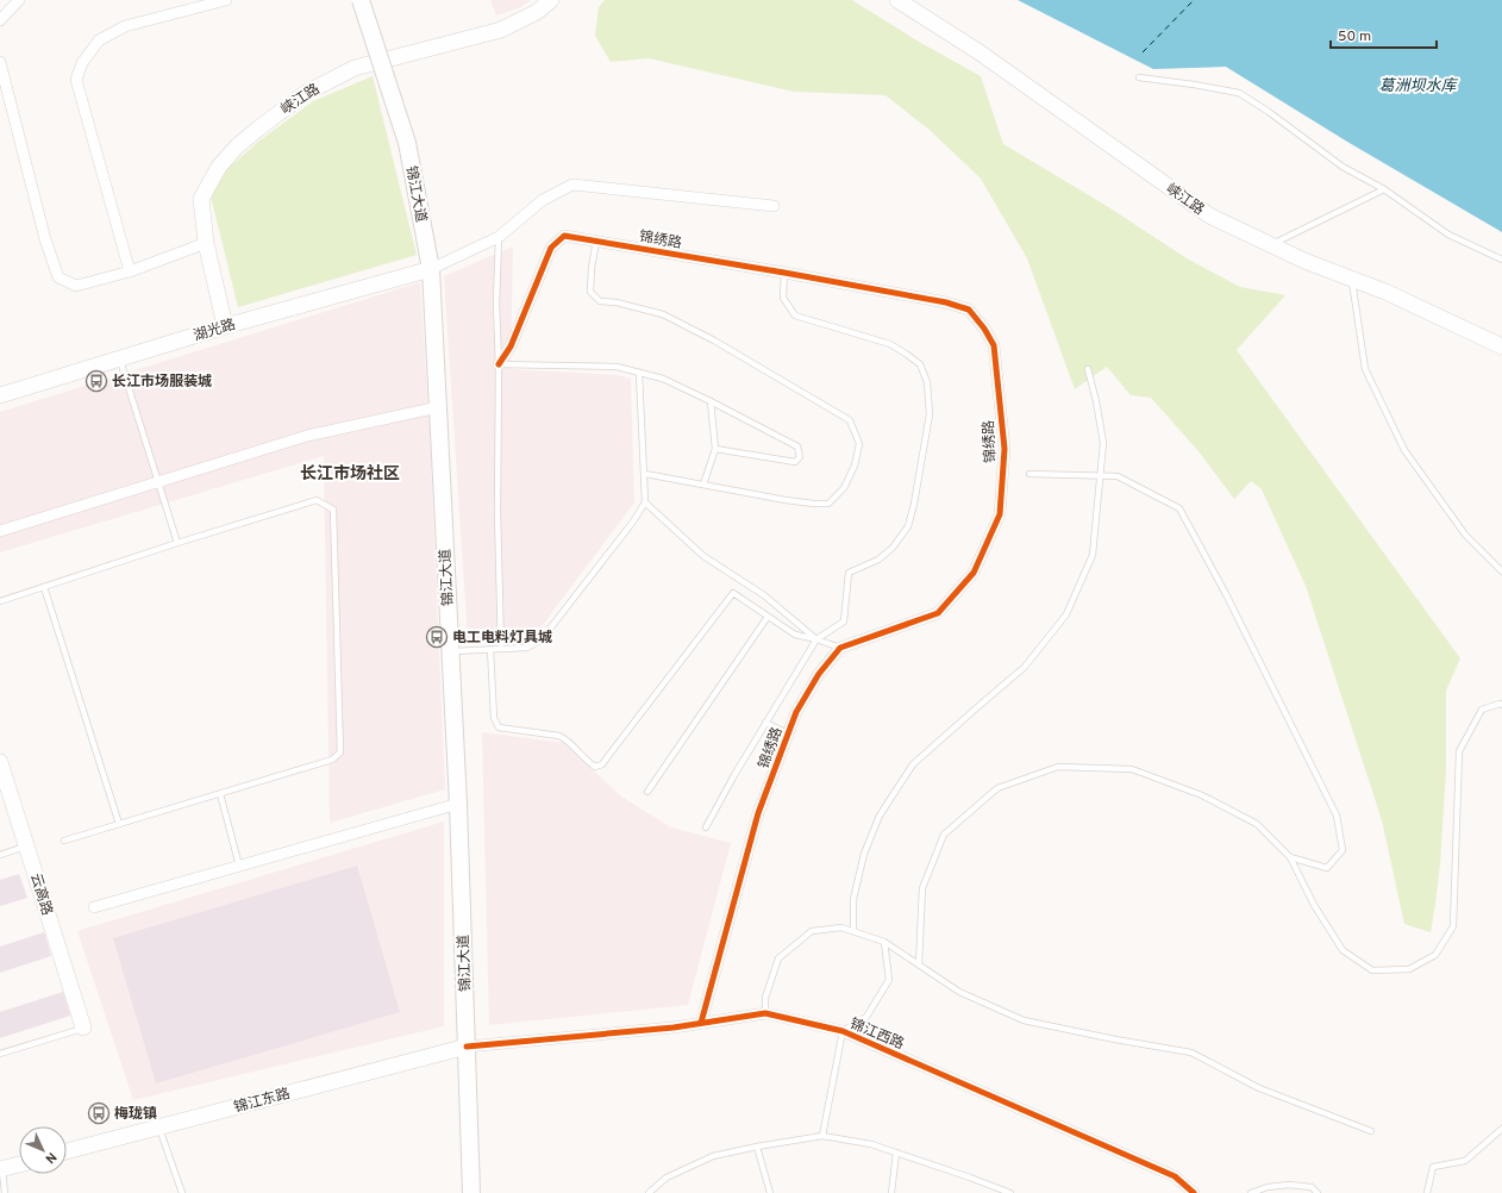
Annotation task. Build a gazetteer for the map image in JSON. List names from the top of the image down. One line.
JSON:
{"streets":{"main road":["锦江大道"],"street":["峡江路","锦绣路","湖光路","云高路","锦江西路","锦江东路"]},"crossings":[["峡江路","湖光路"],["锦江大道","湖光路"],["锦江大道","锦江西路"],["锦江大道","锦江东路"],["锦绣路","锦江西路"],["锦江西路","锦江东路"]],"districts":["长江市场社区"],"water":["葛洲坝水库"],"places":{"bus stop":["长江市场服装城","电工电料灯具城","梅珑镇"]},"scale_bar":"50 m","north":"bottom right"}
